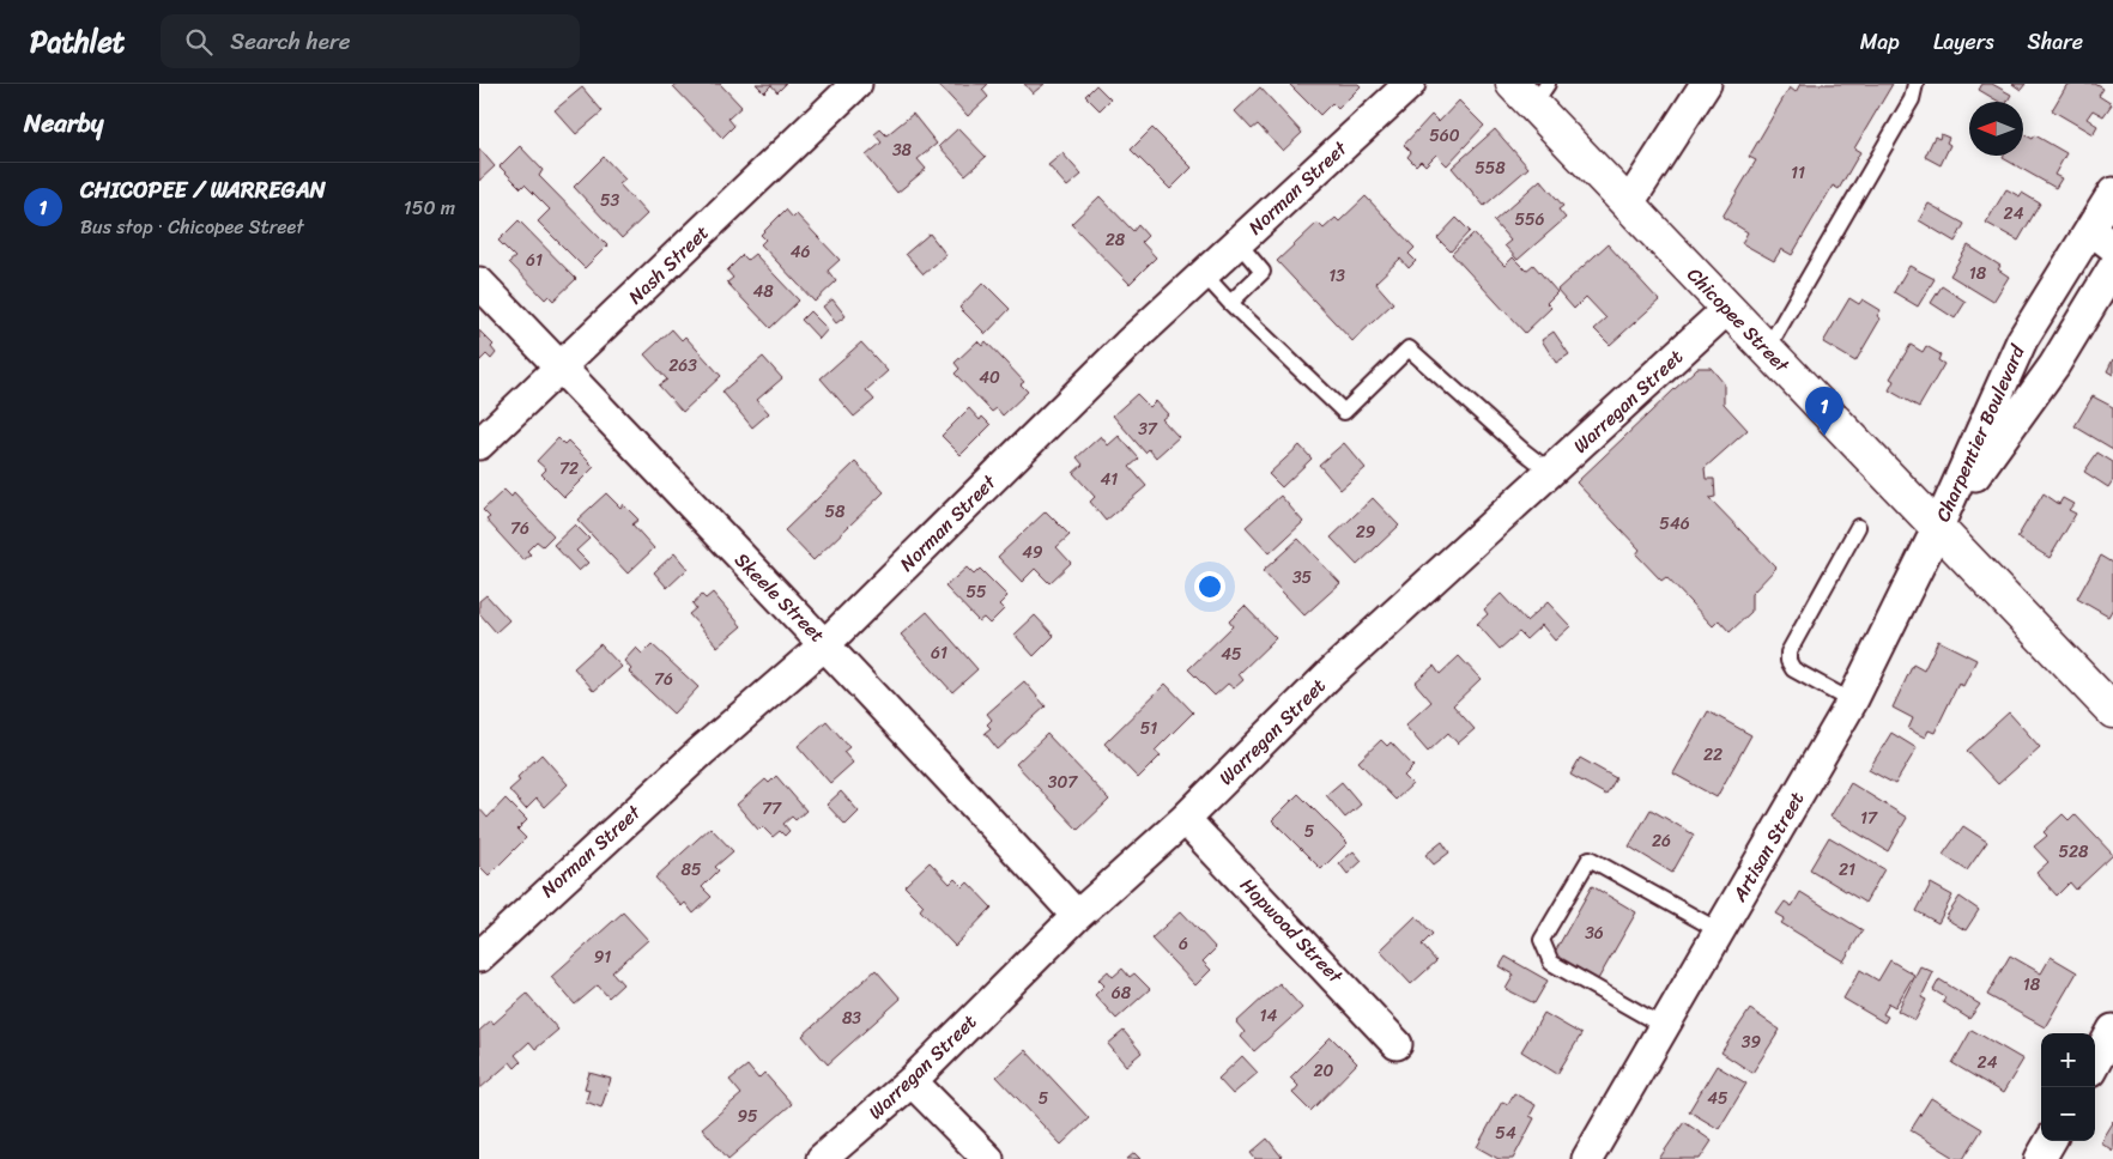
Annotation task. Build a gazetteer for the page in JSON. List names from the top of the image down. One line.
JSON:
{"streets":{"main road":["Chicopee Street"],"street":["Norman Street","Nash Street","Warregan Street","Charpentier Boulevard","Skeele Street","Artisan Street","Hopwood Street"]},"crossings":[["Norman Street","Skeele Street"],["Nash Street","Skeele Street"],["Chicopee Street","Warregan Street"],["Chicopee Street","Charpentier Boulevard"],["Chicopee Street","Artisan Street"],["Warregan Street","Skeele Street"],["Warregan Street","Hopwood Street"],["Charpentier Boulevard","Artisan Street"]],"house_numbers":["560","38","558","11","53","24","556","28","46","61","18","13","48","263","40","37","72","41","58","546","76","29","49","35","55","61","45","76","51","22","307","77","17","5","26","528","85","21","36","6","91","18","68","14","83","39","24","20","5","45","95","54"],"north":"left","page":{"header":"Pathlet","search":"Search here","nav":["Map","Layers","Share"],"heading":"Nearby","list":[{"mark":"1","name":"CHICOPEE / WARREGAN","note":"Bus stop · Chicopee Street","value":"150 m"}],"pins":"1","map_buttons":["+","−"]}}
